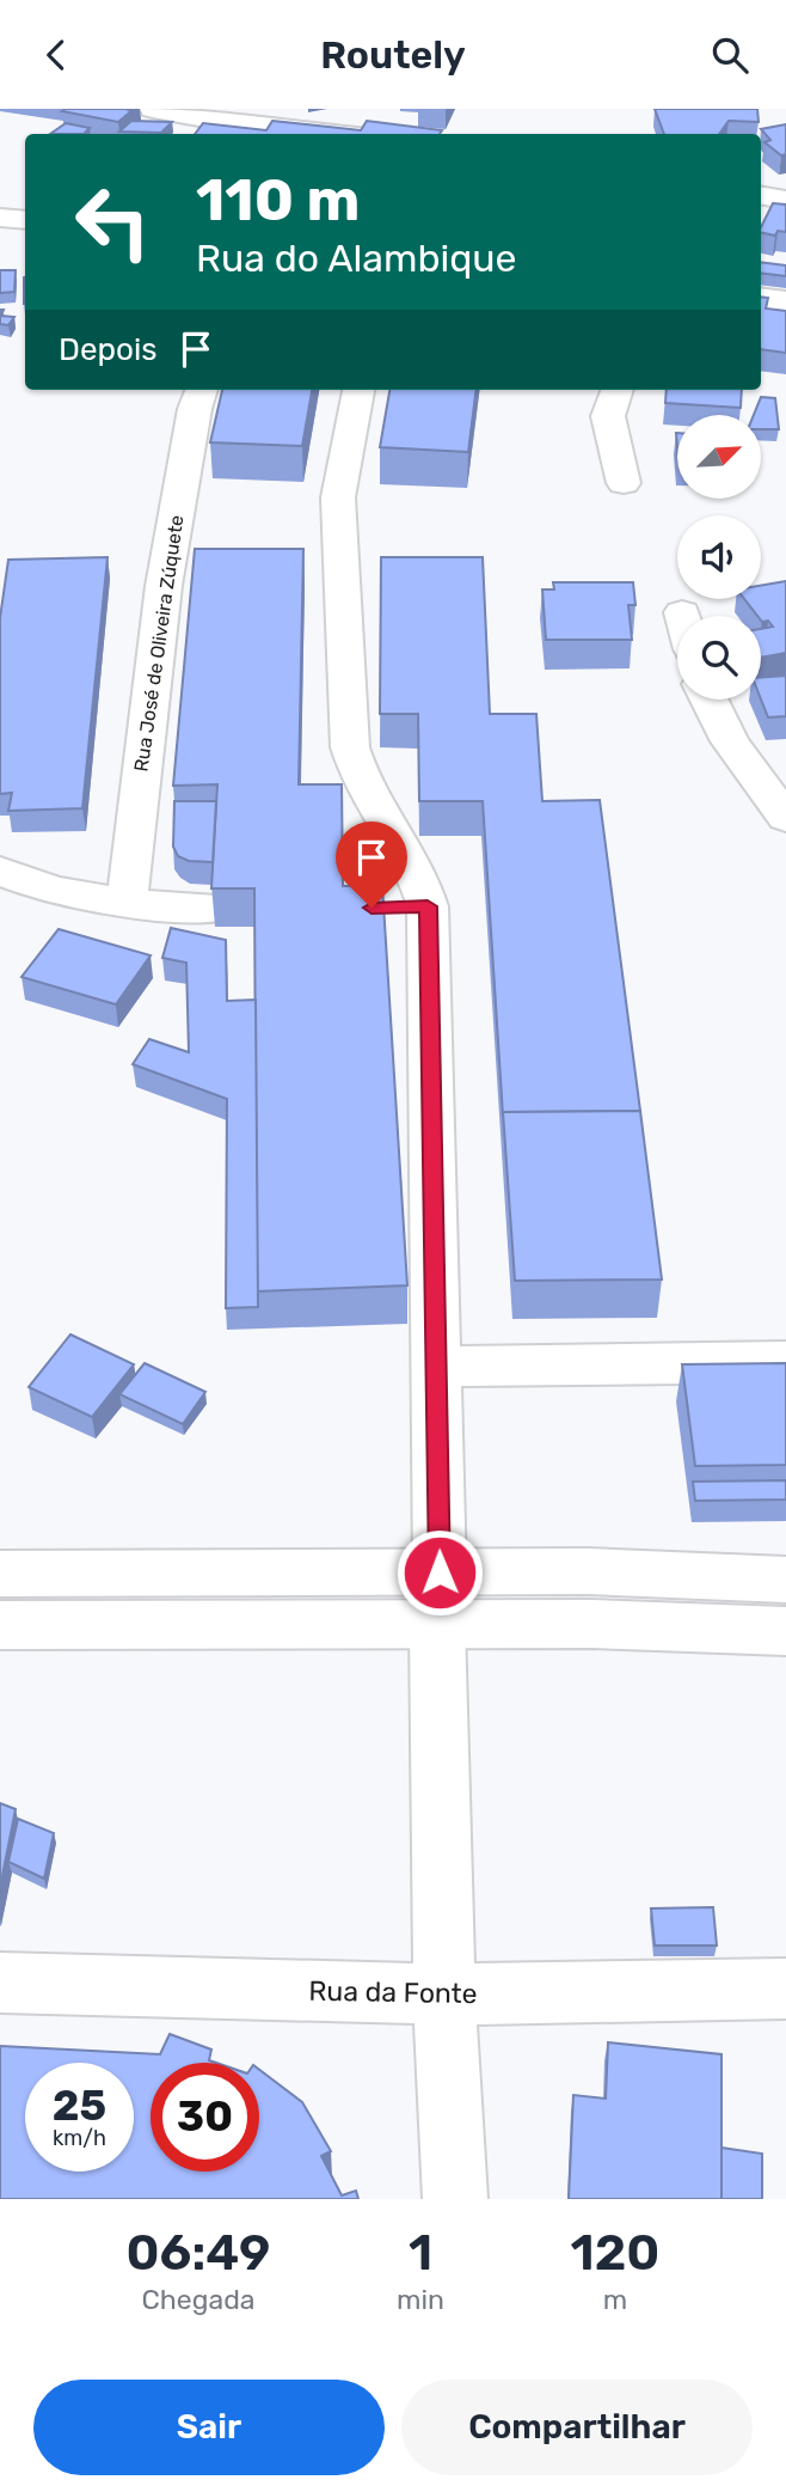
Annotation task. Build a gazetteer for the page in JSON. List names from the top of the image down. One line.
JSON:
{"streets":{"street":["Rua José de Oliveira Zúquete","Rua da Fonte"]},"north":"top right","page":{"header":"Routely","turn":["110 m","Rua do Alambique"],"then":"Depois","speed":"25 km/h","limit":"30","eta":["06:49","Chegada","1","min","120","m"],"buttons":["Sair","Compartilhar"]}}
